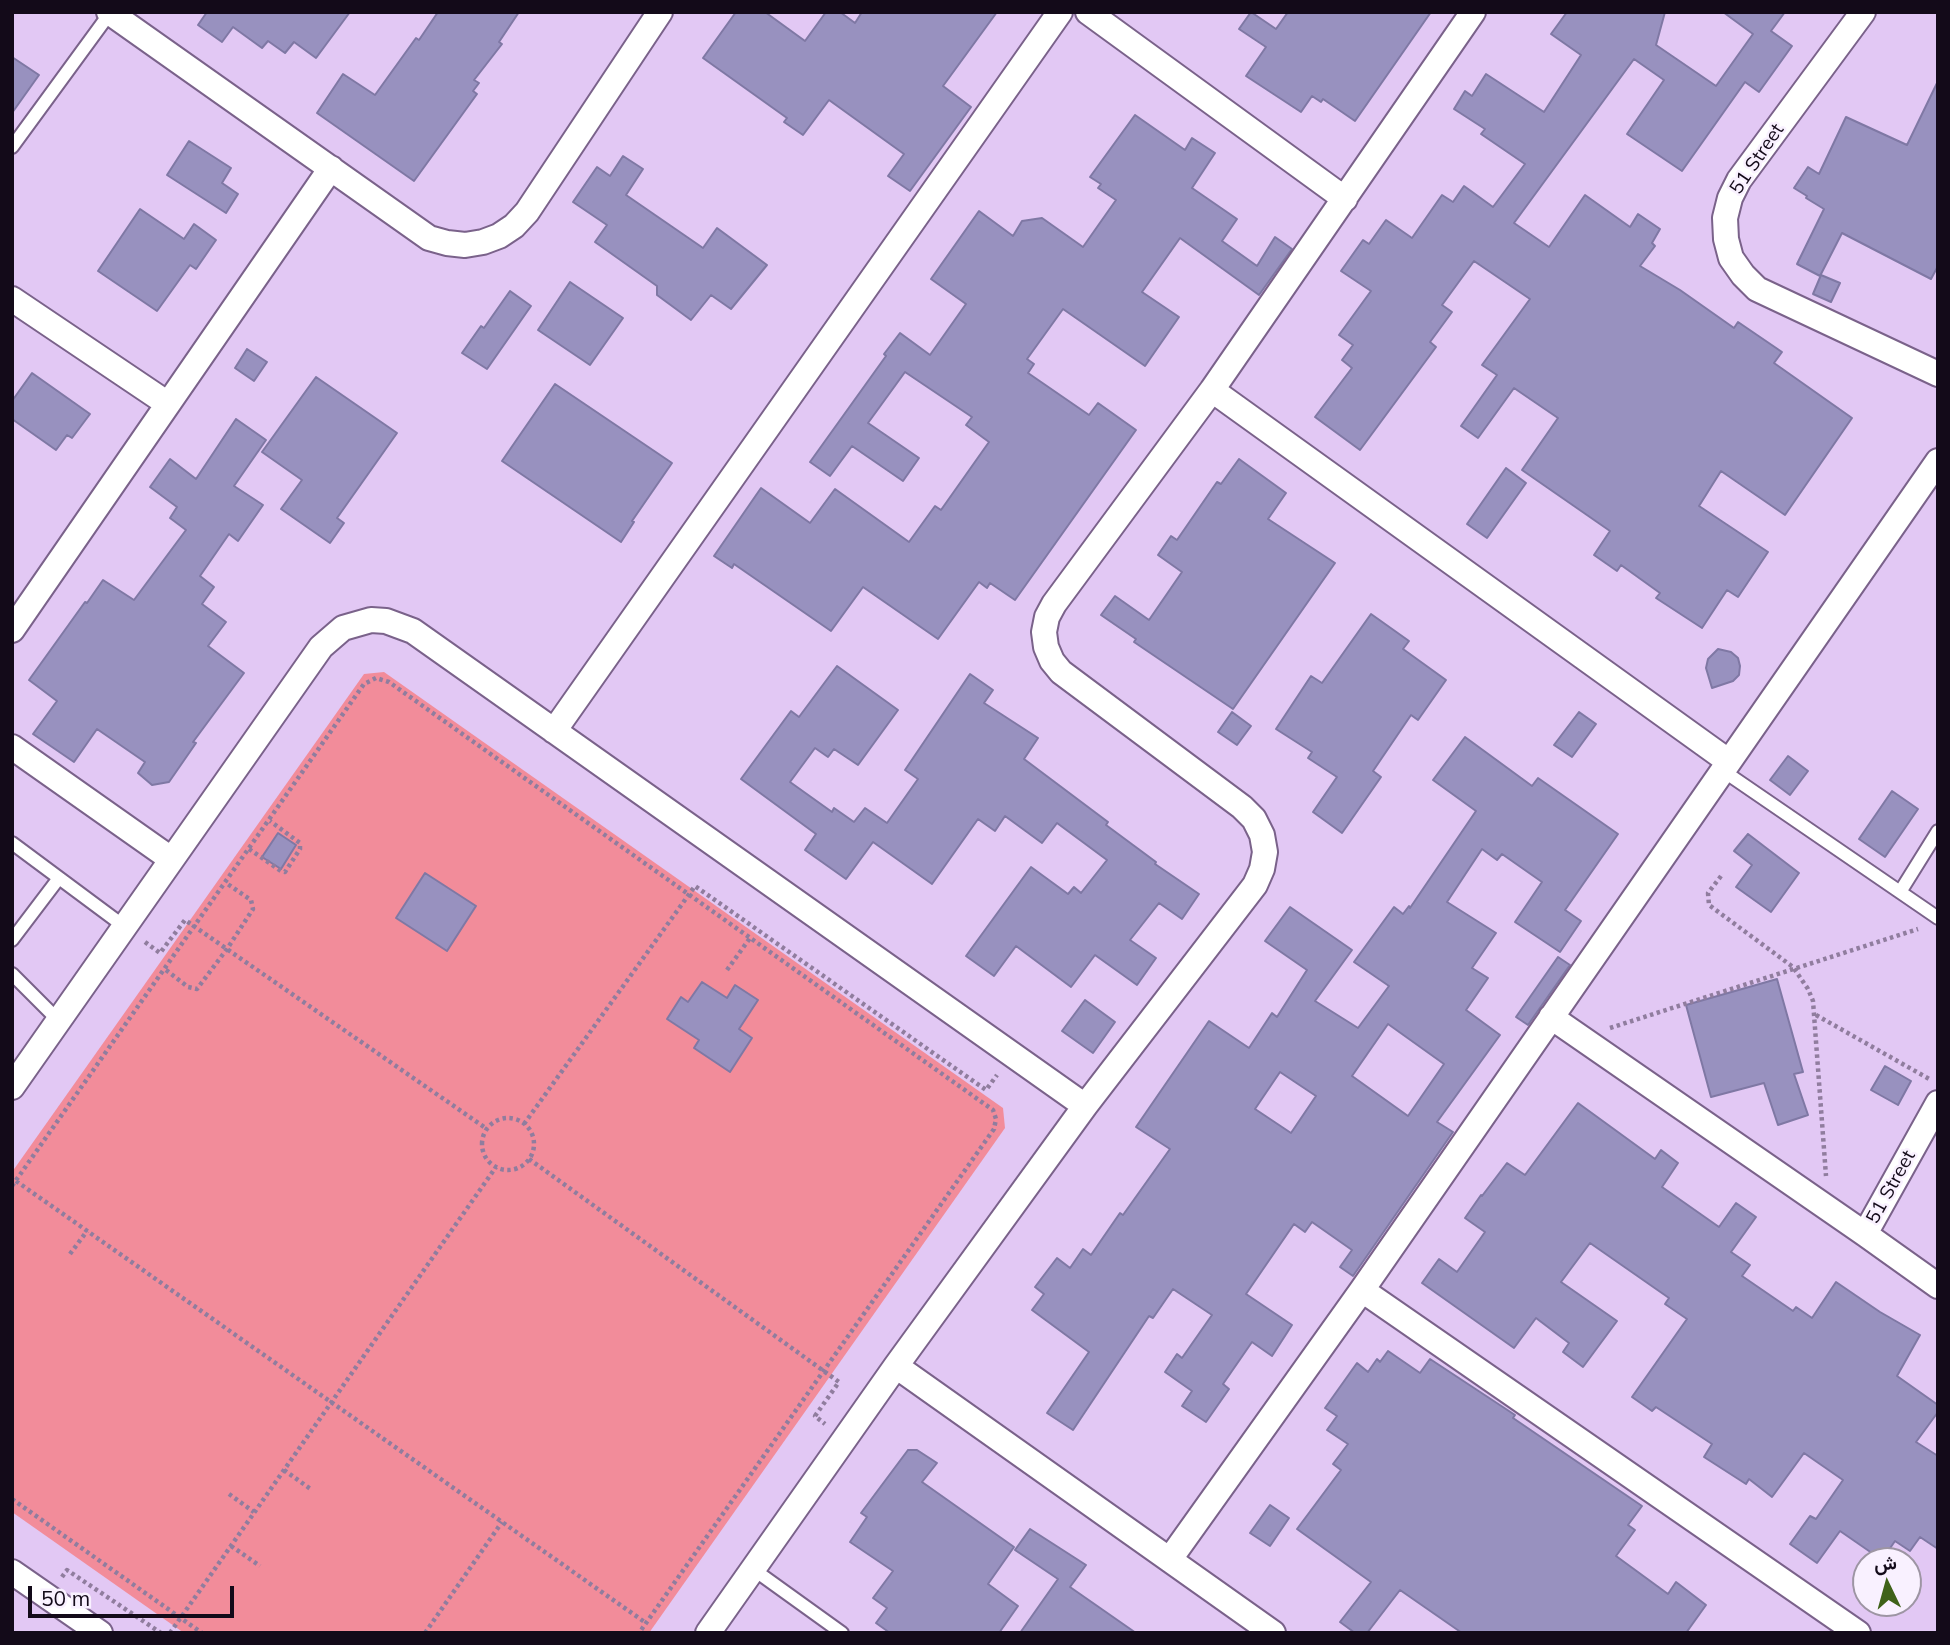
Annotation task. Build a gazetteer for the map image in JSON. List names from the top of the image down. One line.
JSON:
{"streets":{"street":["51 Street"]},"scale_bar":"50 m","north":"top"}
